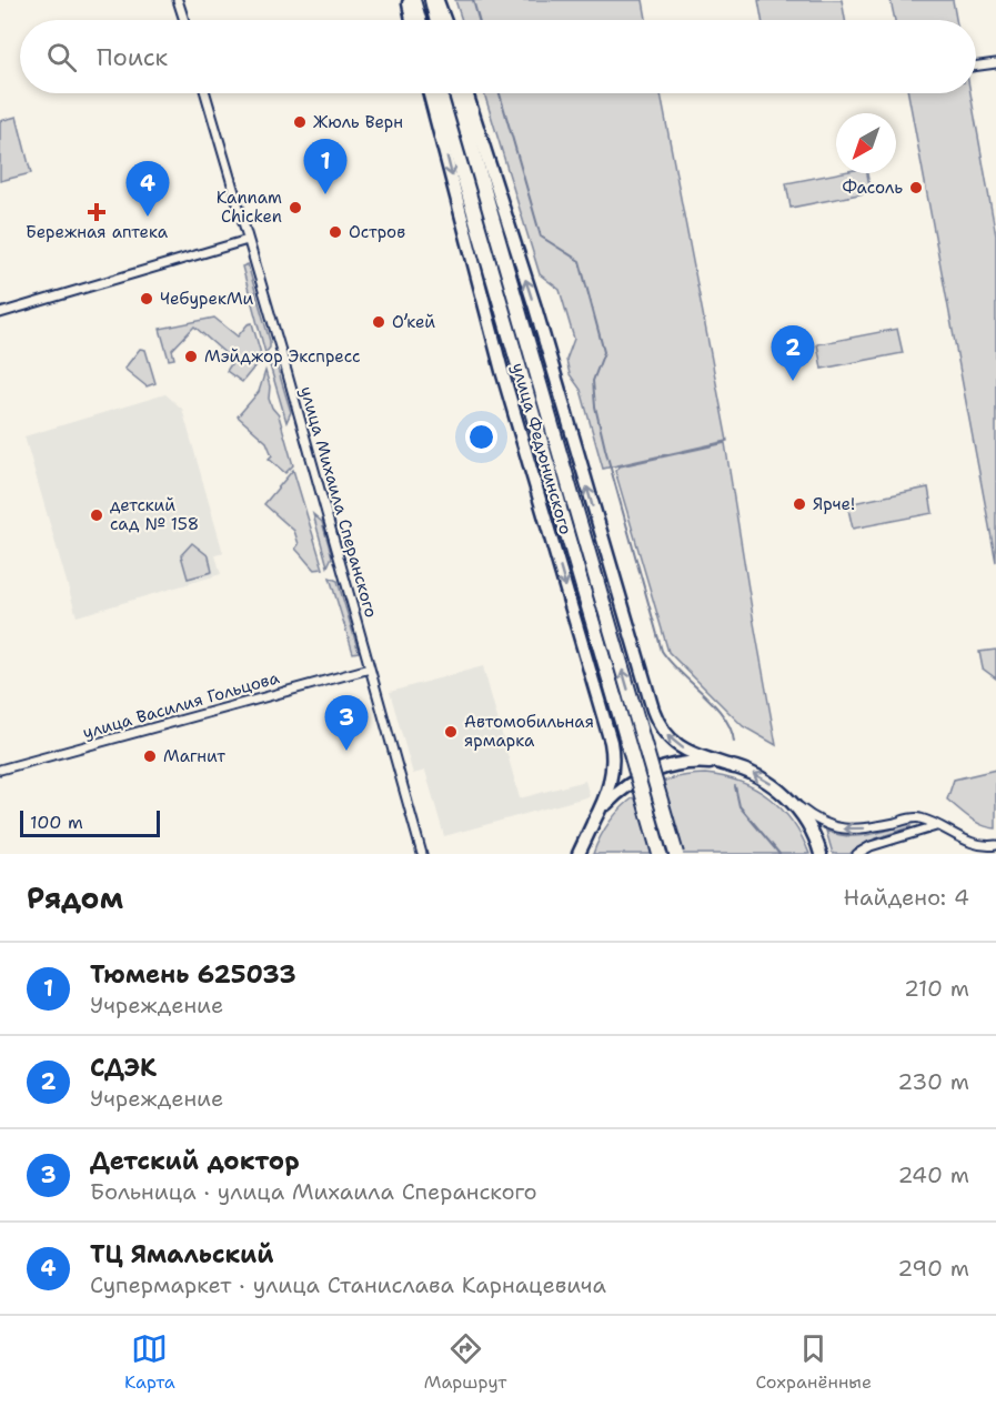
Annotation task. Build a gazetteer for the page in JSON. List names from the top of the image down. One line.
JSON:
{"streets":{"highway":["улица Федюнинского"],"street":["улица Михаила Сперанского","улица Василия Гольцова"]},"crossings":[["улица Михаила Сперанского","улица Василия Гольцова"]],"places":{"other":["Жюль Верн","Фасоль","Kannam Chicken","Остров","ЧебурекМи","О’кей","Мэйджор Экспресс","Ярче!","детский сад № 158","Автомобильная ярмарка","Магнит"],"health":["Бережная аптека"]},"scale_bar":"100 m","north":"bottom left","page":{"search":"Поиск","pins":["1","4","2","3"],"scale":"100 m","heading":["Рядом","Найдено: 4"],"list":[{"mark":"1","name":"Тюмень 625033","note":"Учреждение","value":"210 m"},{"mark":"2","name":"СДЭК","note":"Учреждение","value":"230 m"},{"mark":"3","name":"Детский доктор","note":"Больница · улица Михаила Сперанского","value":"240 m"},{"mark":"4","name":"ТЦ Ямальский","note":"Супермаркет · улица Станислава Карнацевича","value":"290 m"}],"nav":["Карта","Маршрут","Сохранённые"]}}
